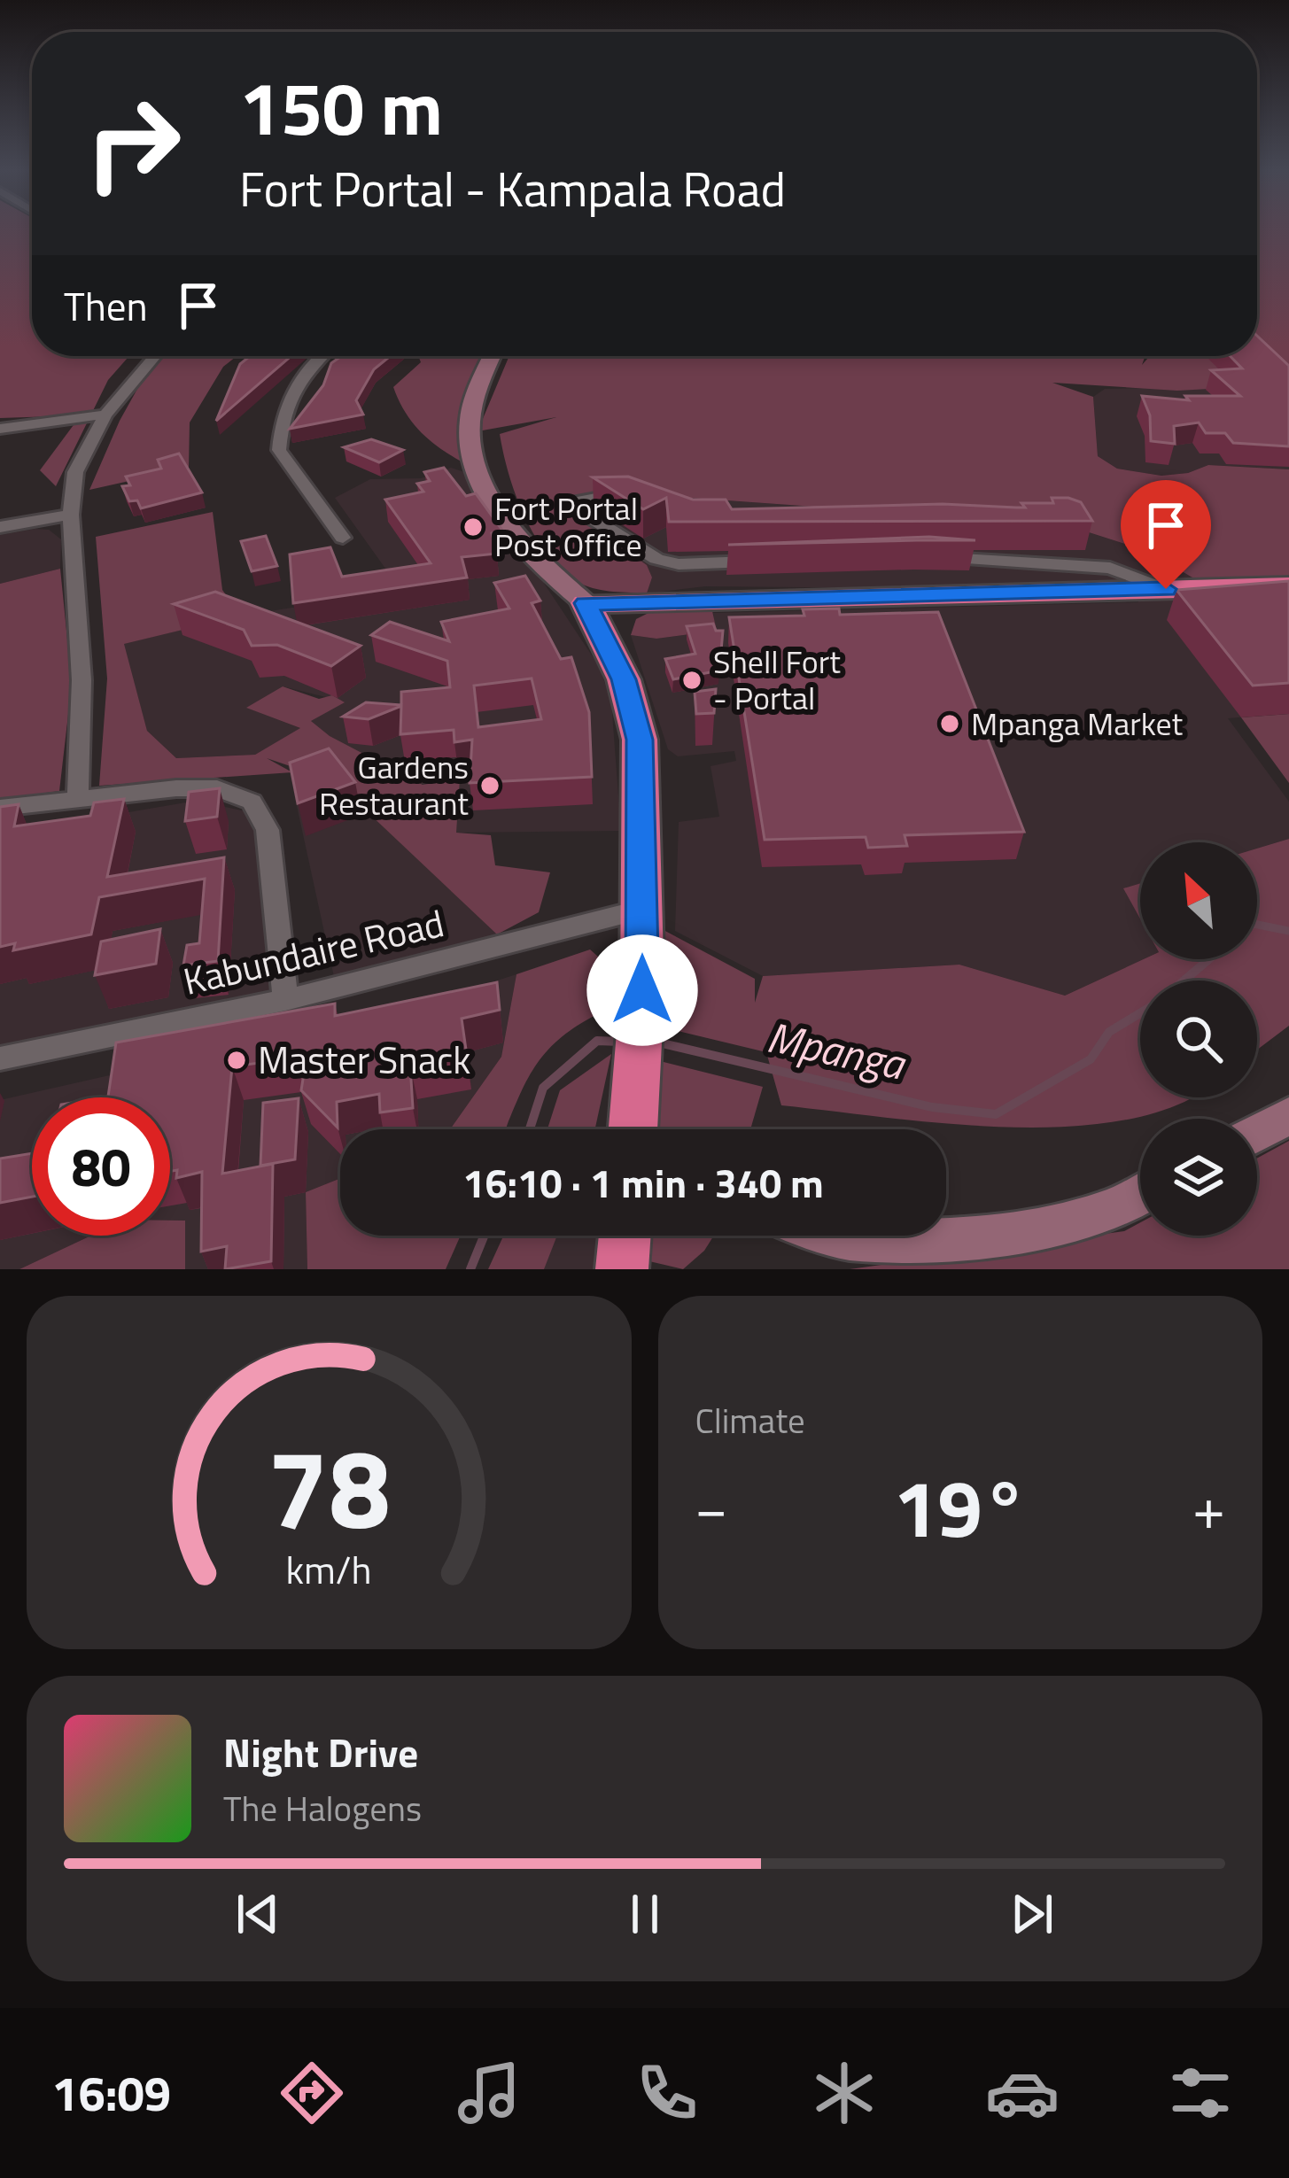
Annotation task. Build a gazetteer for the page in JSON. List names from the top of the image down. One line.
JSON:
{"streets":{"street":["Kabundaire Road"]},"water":["Mpanga"],"places":["Fort Portal Post Office","Shell Fort - Portal","Mpanga Market","Gardens Restaurant","Master Snack"],"north":"top left","page":{"turn":["150 m","Fort Portal - Kampala Road"],"then":"Then","limit":"80","trip":"16:10 · 1 min · 340 m","tile":"Climate","heat":["−","19°","+"],"song":["Night Drive","The Halogens"],"tabs":"16:09","gauge":["78","km/h"]}}
